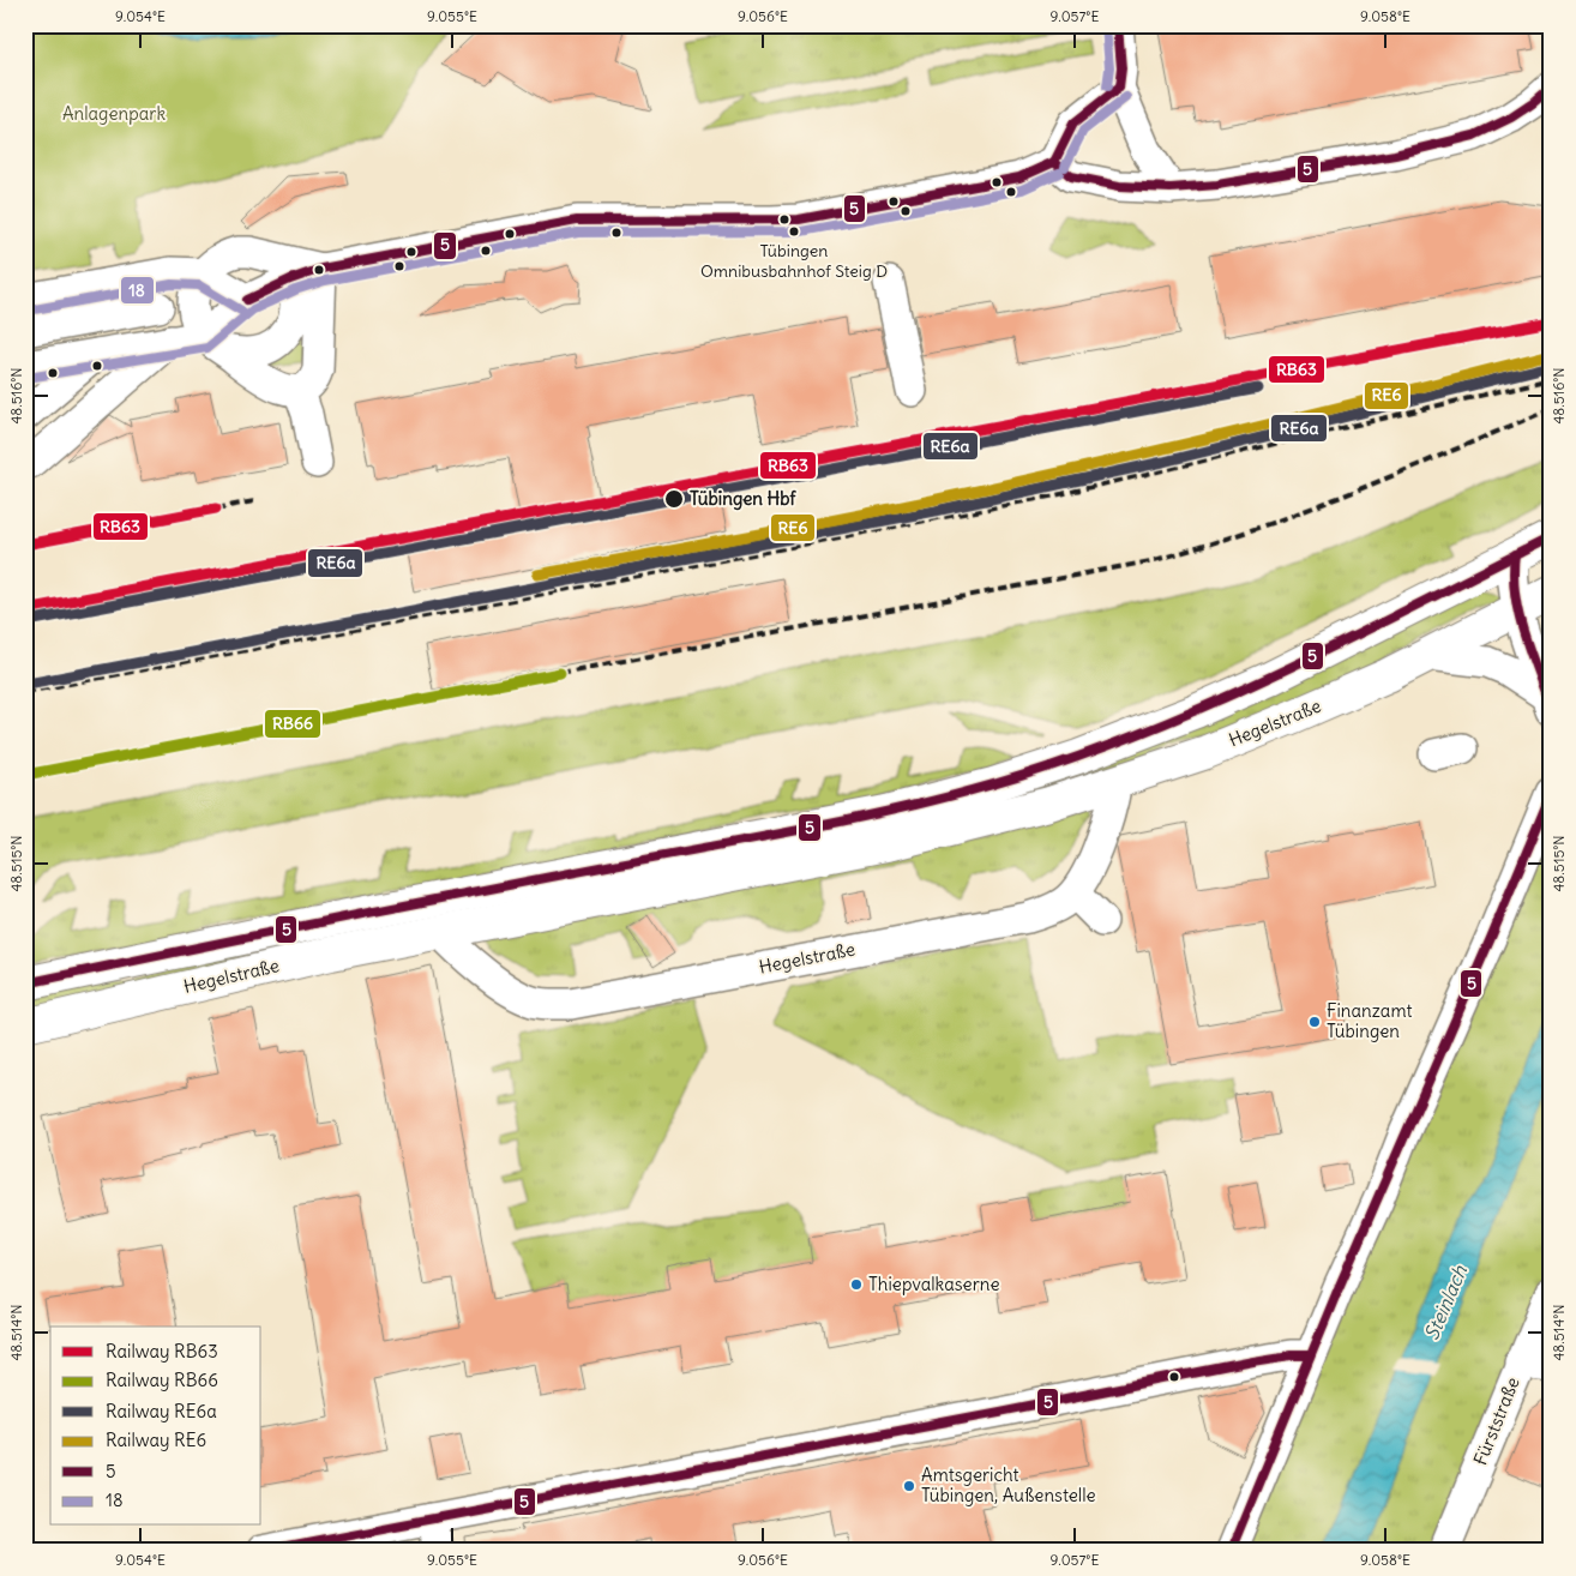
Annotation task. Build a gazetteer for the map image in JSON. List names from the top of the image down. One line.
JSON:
{"streets":{"main road":["Hegelstraße"],"street":["Fürststraße"]},"water":["Steinlach"],"parks":["Anlagenpark"],"places":["Tübingen Omnibusbahnhof Steig D","Tübingen Hbf","Finanzamt Tübingen","Thiepvalkaserne","Amtsgericht Tübingen, Außenstelle"],"lines":["transit line 5","transit line 18","rail line RB63","rail line RE6","rail line RE6a","rail line RB66"],"legend":["Railway RB63","Railway RB66","Railway RE6a","Railway RE6","5","18"],"coordinates":["9.054°E","9.055°E","9.056°E","9.057°E","9.058°E","48.516°N","48.515°N","48.514°N"]}
